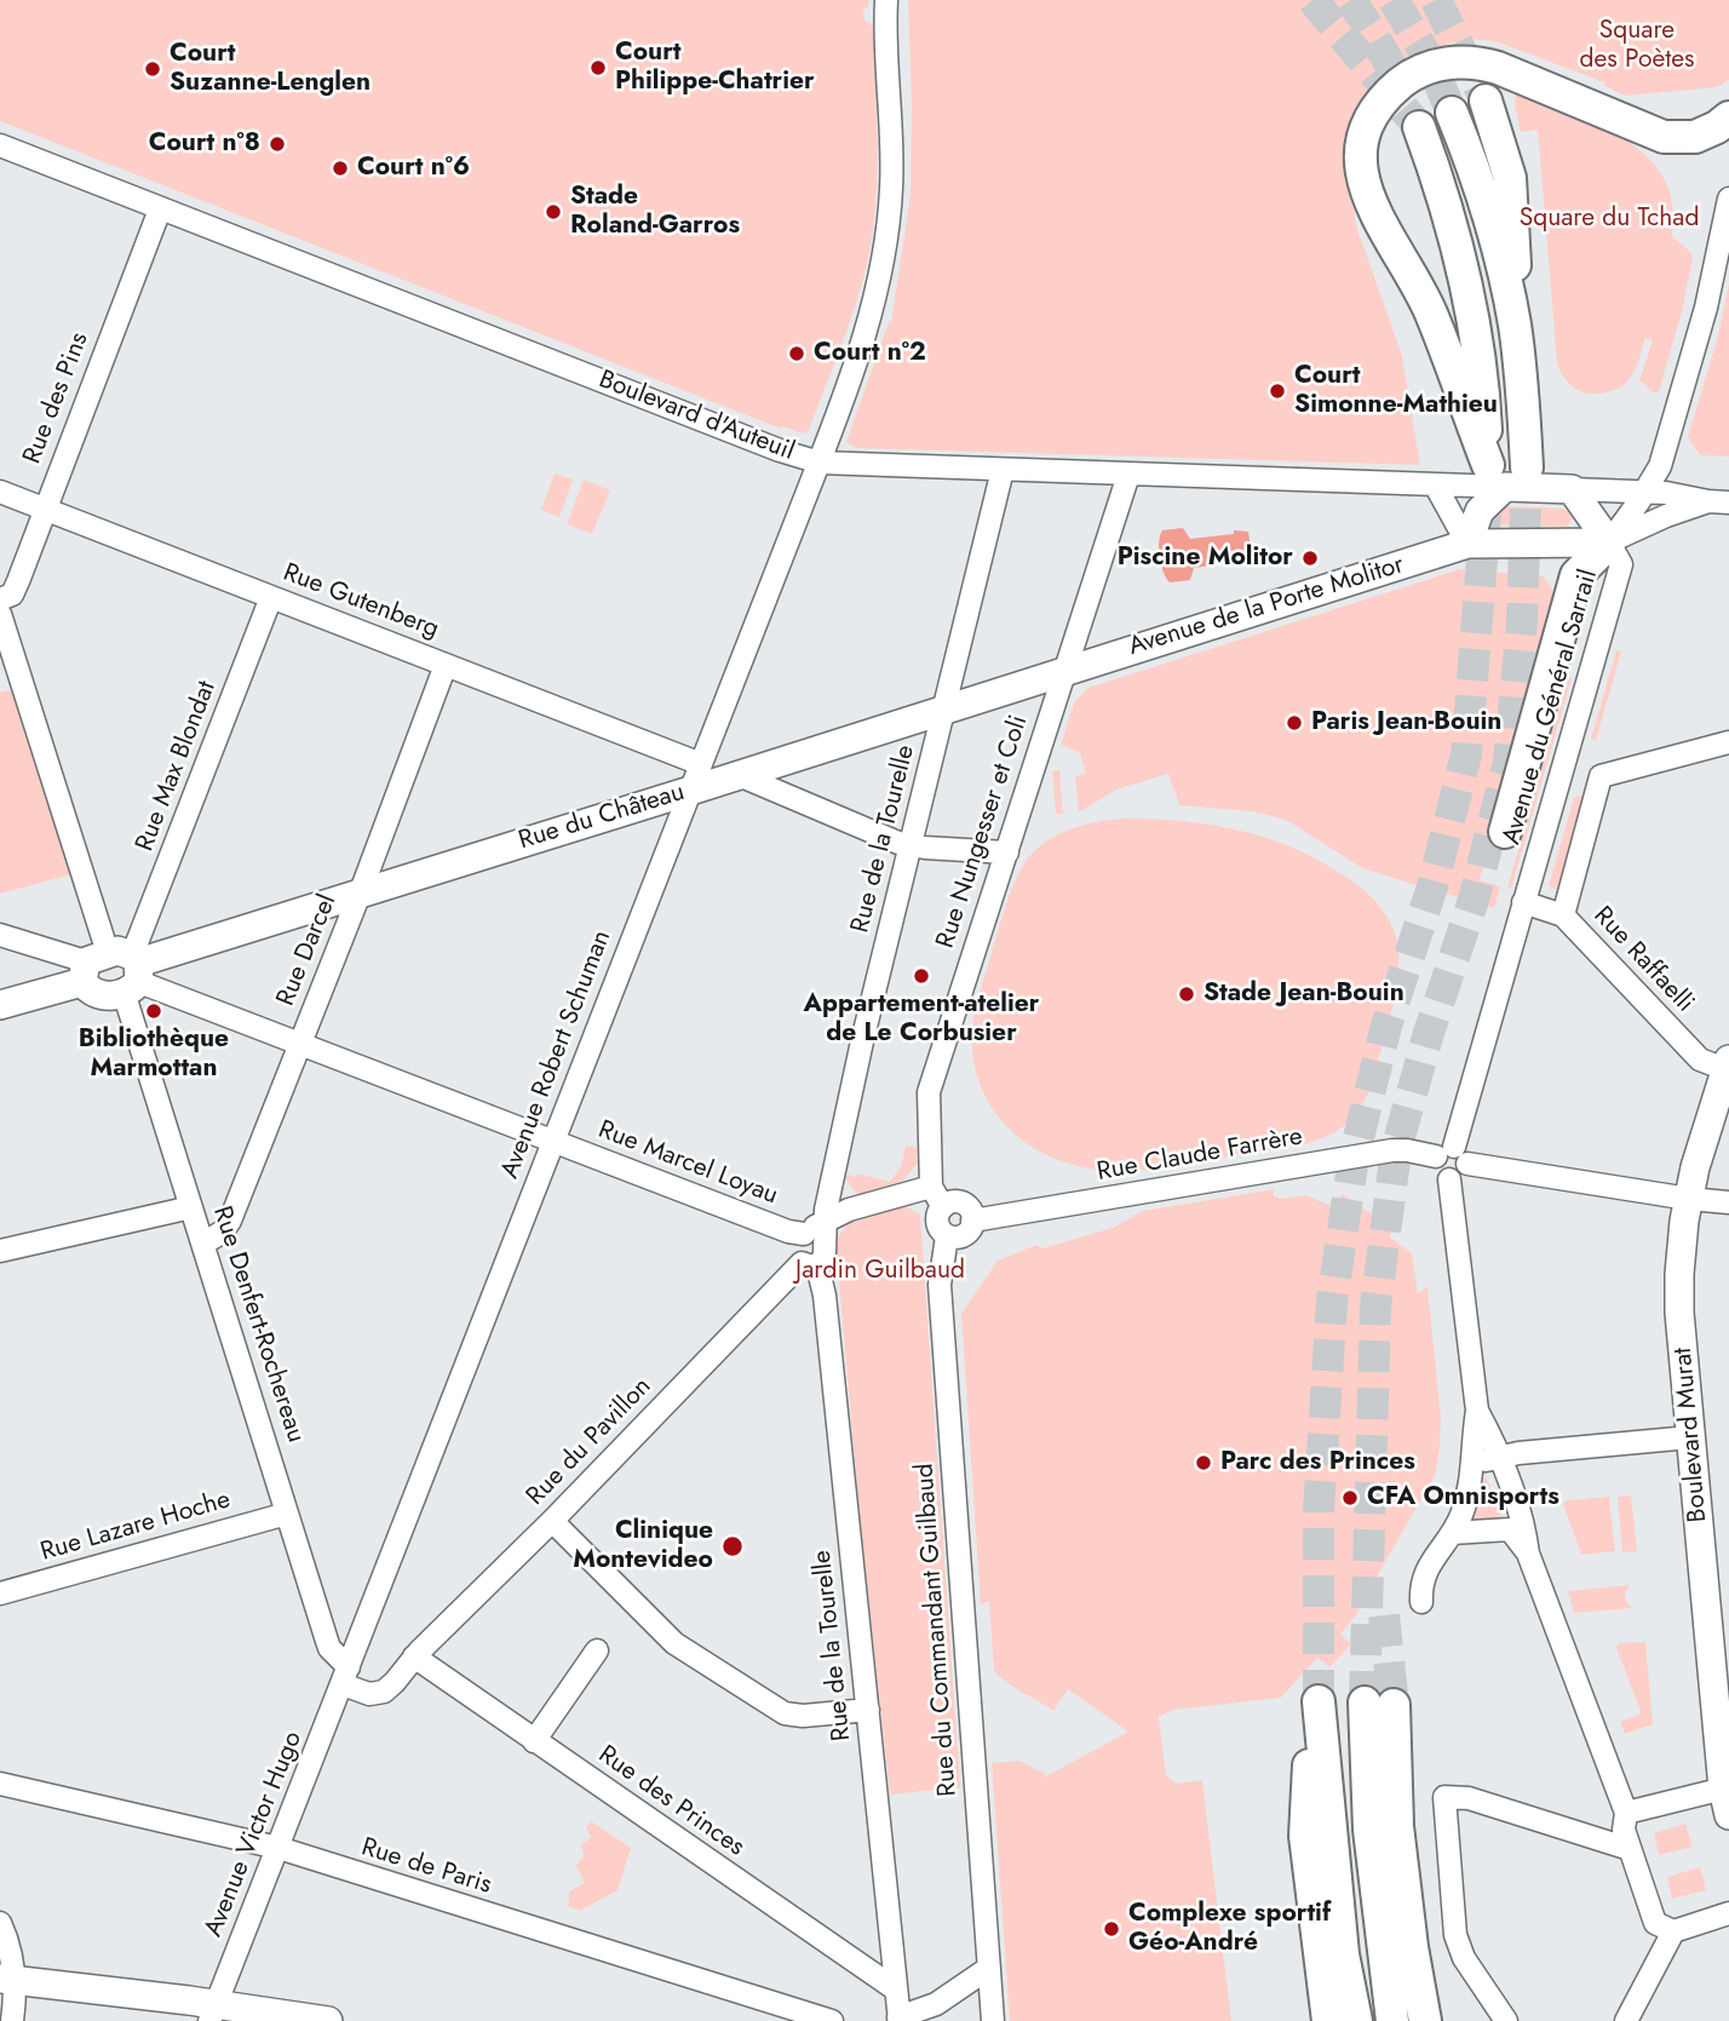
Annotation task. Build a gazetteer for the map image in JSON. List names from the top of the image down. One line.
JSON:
{"streets":{"main road":["Boulevard d'Auteuil","Avenue de la Porte Molitor","Rue du Château","Boulevard Murat"],"street":["Rue des Pins","Rue Gutenberg","Avenue du Général Sarrail","Rue Max Blondat","Rue Nungesser et Coli","Rue de la Tourelle","Rue Darcel","Rue Raffaelli","Avenue Robert Schuman","Rue Claude Farrère","Rue Marcel Loyau","Rue Denfert-Rochereau","Rue du Pavillon","Rue Lazare Hoche","Rue du Commandant Guilbaud","Rue des Princes","Avenue Victor Hugo","Rue de Paris"]},"crossings":[["Rue des Pins","Boulevard d'Auteuil"],["Rue des Pins","Rue Gutenberg"],["Boulevard d'Auteuil","Avenue du Général Sarrail"],["Boulevard d'Auteuil","Rue Nungesser et Coli"],["Boulevard d'Auteuil","Rue de la Tourelle"],["Boulevard d'Auteuil","Avenue Robert Schuman"],["Rue Gutenberg","Rue Max Blondat"],["Rue Gutenberg","Rue Darcel"],["Rue Gutenberg","Avenue Robert Schuman"],["Avenue de la Porte Molitor","Rue du Château"],["Avenue de la Porte Molitor","Rue Nungesser et Coli"],["Avenue du Général Sarrail","Rue Claude Farrère"],["Rue Max Blondat","Rue du Château"],["Rue Max Blondat","Rue Marcel Loyau"],["Rue Max Blondat","Rue Denfert-Rochereau"],["Rue du Château","Rue Nungesser et Coli"],["Rue du Château","Rue de la Tourelle"],["Rue du Château","Rue Darcel"],["Rue du Château","Avenue Robert Schuman"],["Rue du Château","Rue Marcel Loyau"],["Rue du Château","Rue Denfert-Rochereau"],["Rue Nungesser et Coli","Rue Claude Farrère"],["Rue Nungesser et Coli","Rue du Commandant Guilbaud"],["Rue de la Tourelle","Rue du Pavillon"],["Rue de la Tourelle","Rue des Princes"],["Rue Darcel","Rue Marcel Loyau"],["Rue Darcel","Rue Denfert-Rochereau"],["Rue Raffaelli","Boulevard Murat"],["Avenue Robert Schuman","Rue Marcel Loyau"],["Avenue Robert Schuman","Rue Denfert-Rochereau"],["Avenue Robert Schuman","Rue du Pavillon"],["Avenue Robert Schuman","Avenue Victor Hugo"],["Rue Claude Farrère","Boulevard Murat"],["Rue Claude Farrère","Rue du Commandant Guilbaud"],["Rue Marcel Loyau","Rue Denfert-Rochereau"],["Rue Denfert-Rochereau","Rue du Pavillon"],["Rue Denfert-Rochereau","Rue Lazare Hoche"],["Rue Denfert-Rochereau","Avenue Victor Hugo"],["Rue du Pavillon","Rue des Princes"],["Rue du Pavillon","Avenue Victor Hugo"],["Avenue Victor Hugo","Rue de Paris"]],"parks":["Square des Poètes","Square du Tchad","Jardin Guilbaud"],"places":["Court Philippe-Chatrier","Court Suzanne-Lenglen","Court n°8","Court n°6","Stade Roland-Garros","Court n°2","Court Simonne-Mathieu","Piscine Molitor","Paris Jean-Bouin","Appartement-atelier de Le Corbusier","Stade Jean-Bouin","Bibliothèque Marmottan","Parc des Princes","CFA Omnisports","Clinique Montevideo","Complexe sportif Géo-André"]}
